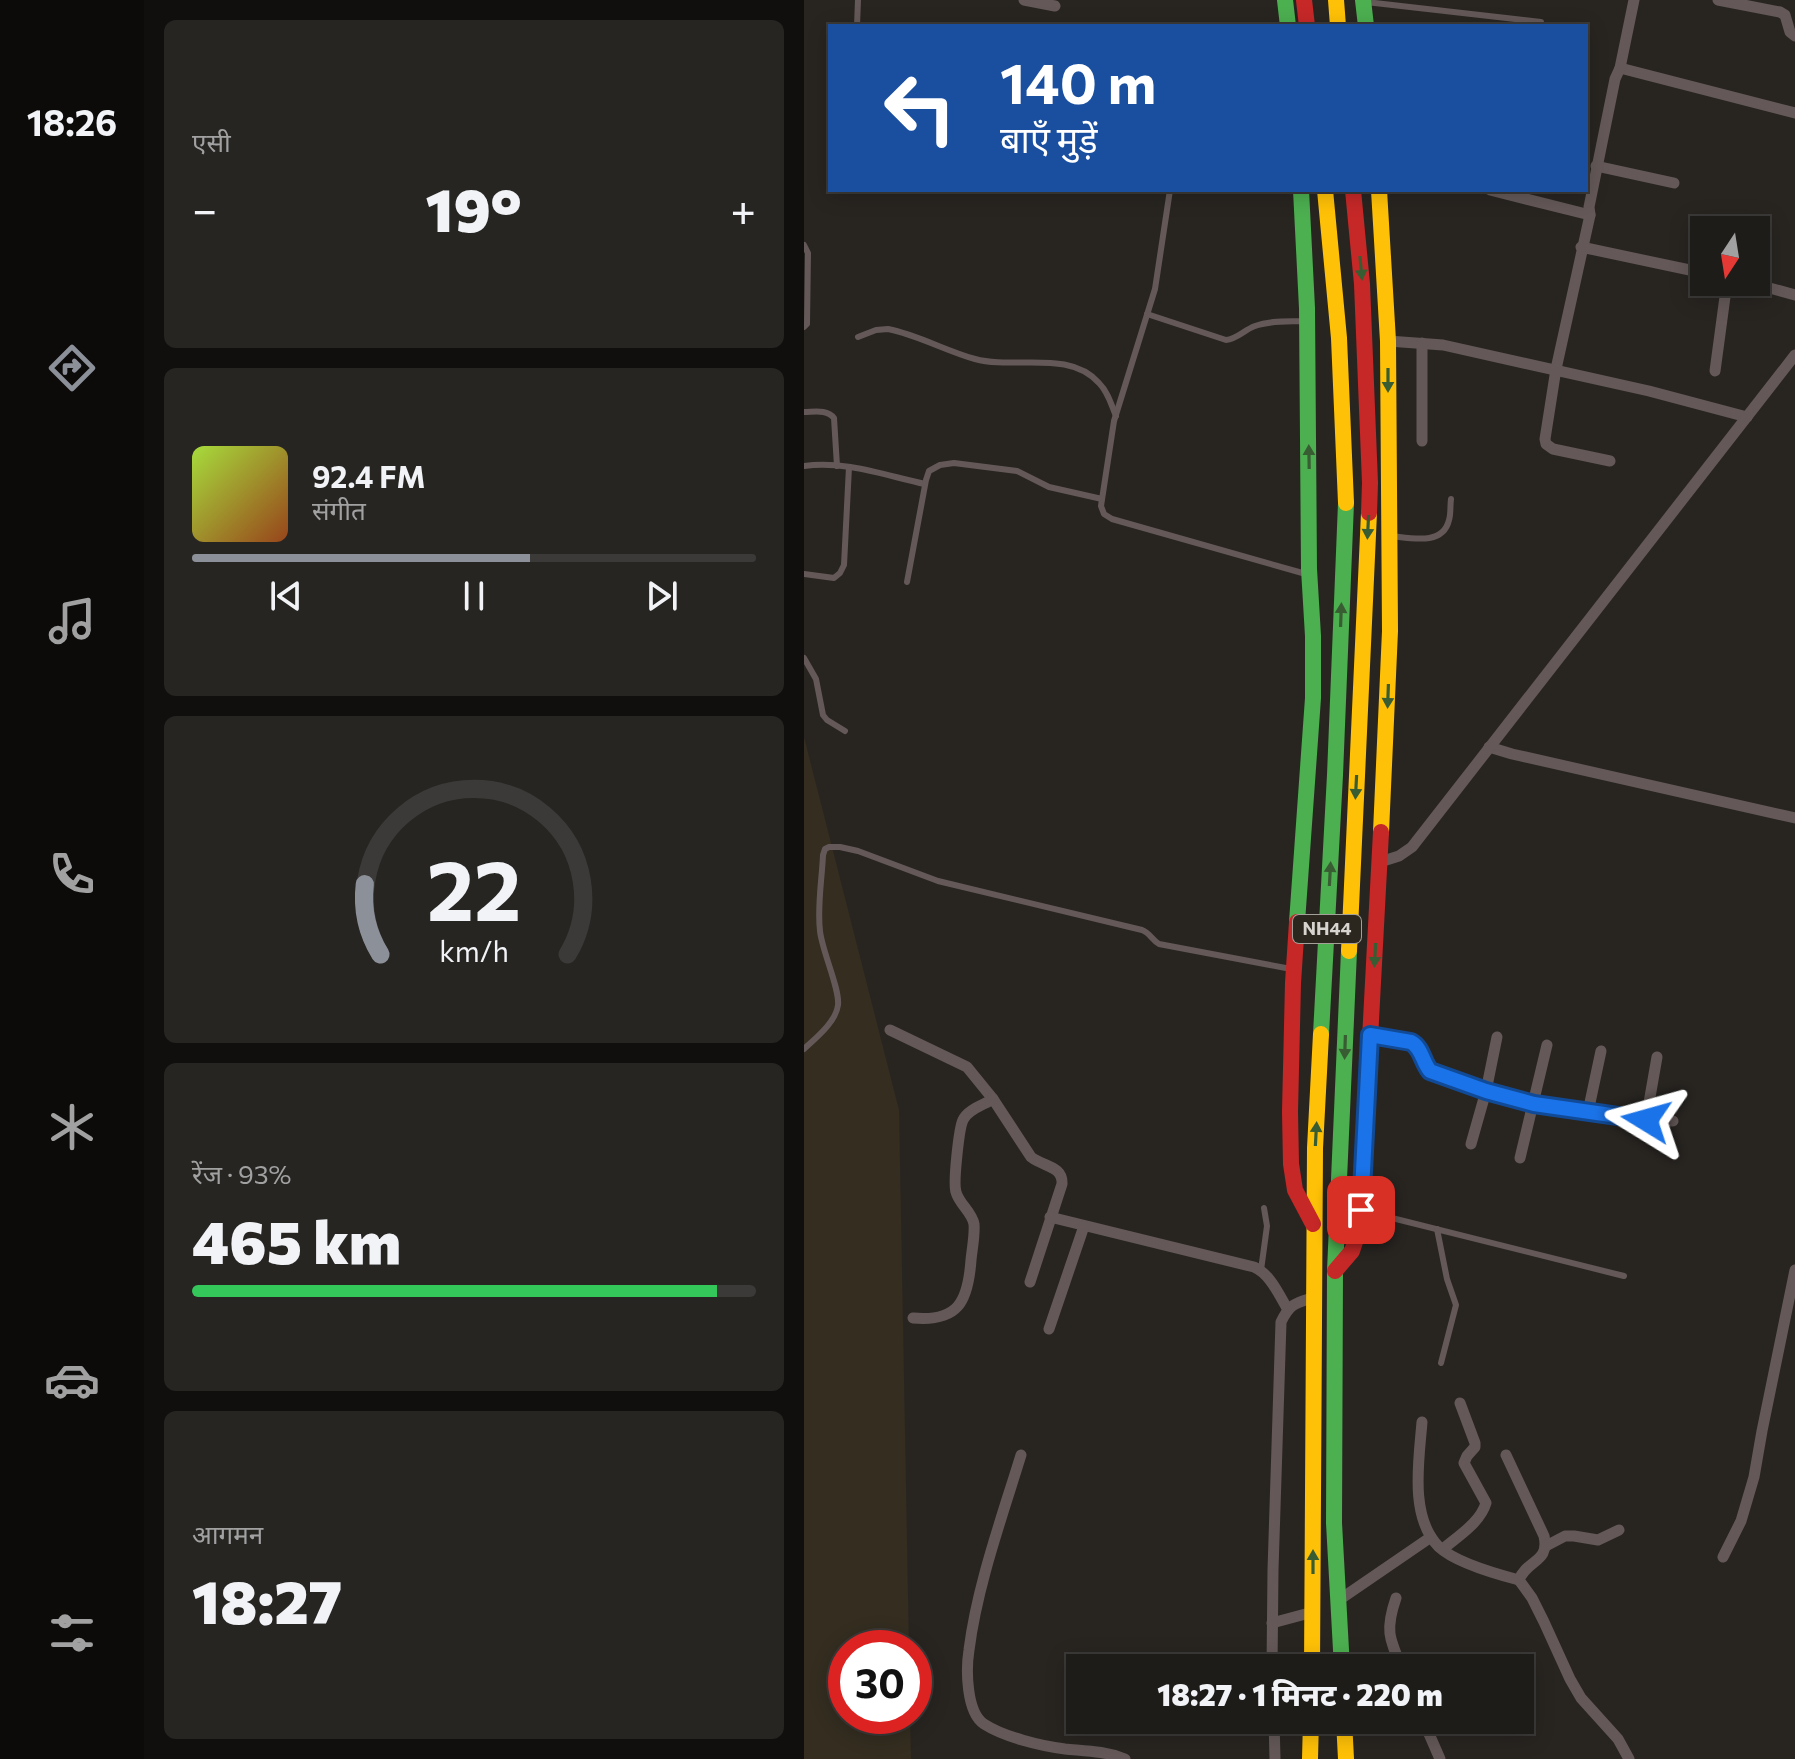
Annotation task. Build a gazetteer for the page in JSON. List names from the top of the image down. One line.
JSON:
{"streets":{"main road":["NH44"]},"north":"bottom","page":{"tabs":"18:26","tile":["एसी",["रेंज · 93%","465 km"],["आगमन","18:27"]],"turn":["140 m","बाएँ मुड़ें"],"heat":["−","19°","+"],"song":["92.4 FM","संगीत"],"limit":"30","trip":"18:27 · 1 मिनट · 220 m","gauge":["22","km/h"]}}
